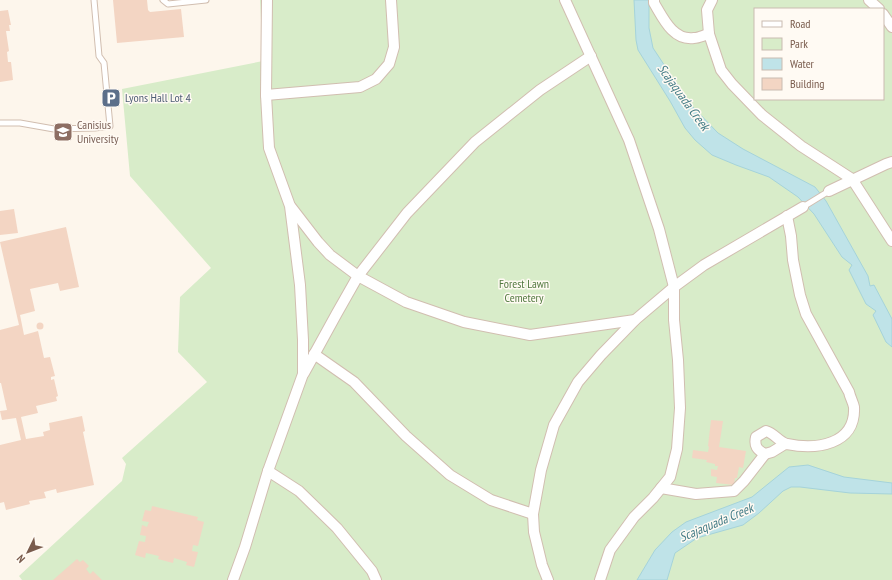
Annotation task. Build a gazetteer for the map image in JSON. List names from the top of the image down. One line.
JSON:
{"water":["Scajaquada Creek"],"parks":["Forest Lawn Cemetery"],"places":{"parking":["Lyons Hall Lot 4"],"school or university":["Canisius University"]},"legend":["Road","Park","Water","Building"],"north":"bottom left"}
